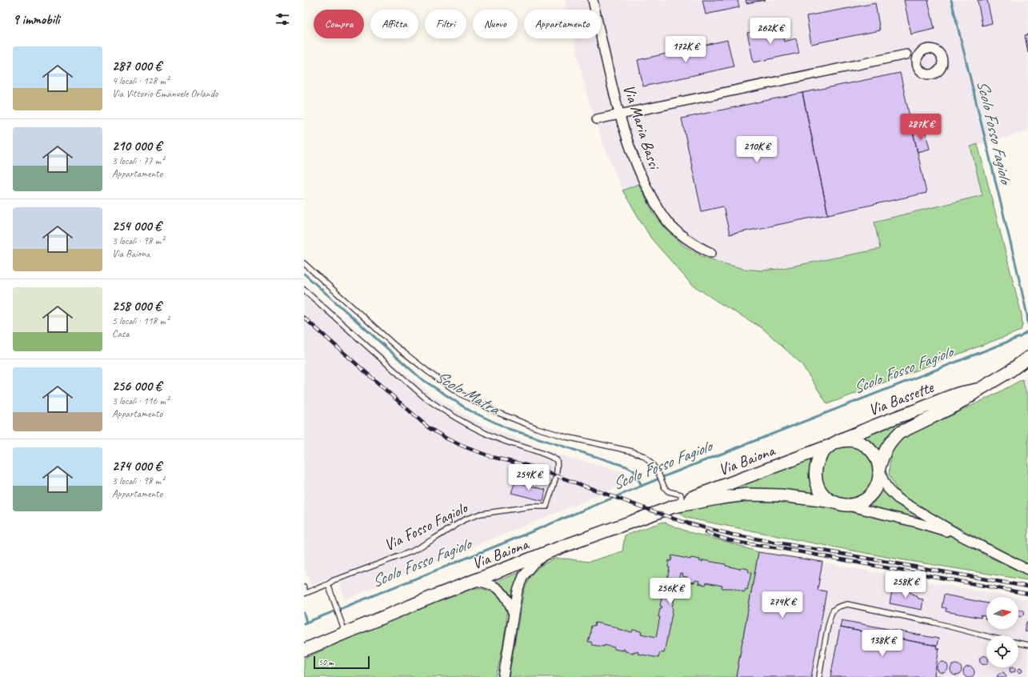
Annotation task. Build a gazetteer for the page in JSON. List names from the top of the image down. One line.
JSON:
{"streets":{"main road":["Via Bassette","Via Baiona"],"street":["Via Maria Bassi"],"lane":["Via Fosso Fagiolo"]},"crossings":[["Via Bassette","Via Baiona"]],"water":["Scolo Fosso Fagiolo","Scolo Matra"],"scale_bar":"50 m","north":"right","page":{"heading":"9 immobili","chip":["Compra","Affitta","Filtri","Nuovo","Appartamento"],"price":["262K €","172K €","287K €","210K €","254K €","258K €","256K €","274K €","138K €"],"list":[{"name":"287 000 €","note":"4 locali · 128 m² · Via Vittorio Emanuele Orlando"},{"name":"210 000 €","note":"3 locali · 77 m² · Appartamento"},{"name":"254 000 €","note":"3 locali · 98 m² · Via Baiona"},{"name":"258 000 €","note":"5 locali · 118 m² · Casa"},{"name":"256 000 €","note":"3 locali · 116 m² · Appartamento"},{"name":"274 000 €","note":"3 locali · 98 m² · Appartamento"}],"scale":"50 m"}}
